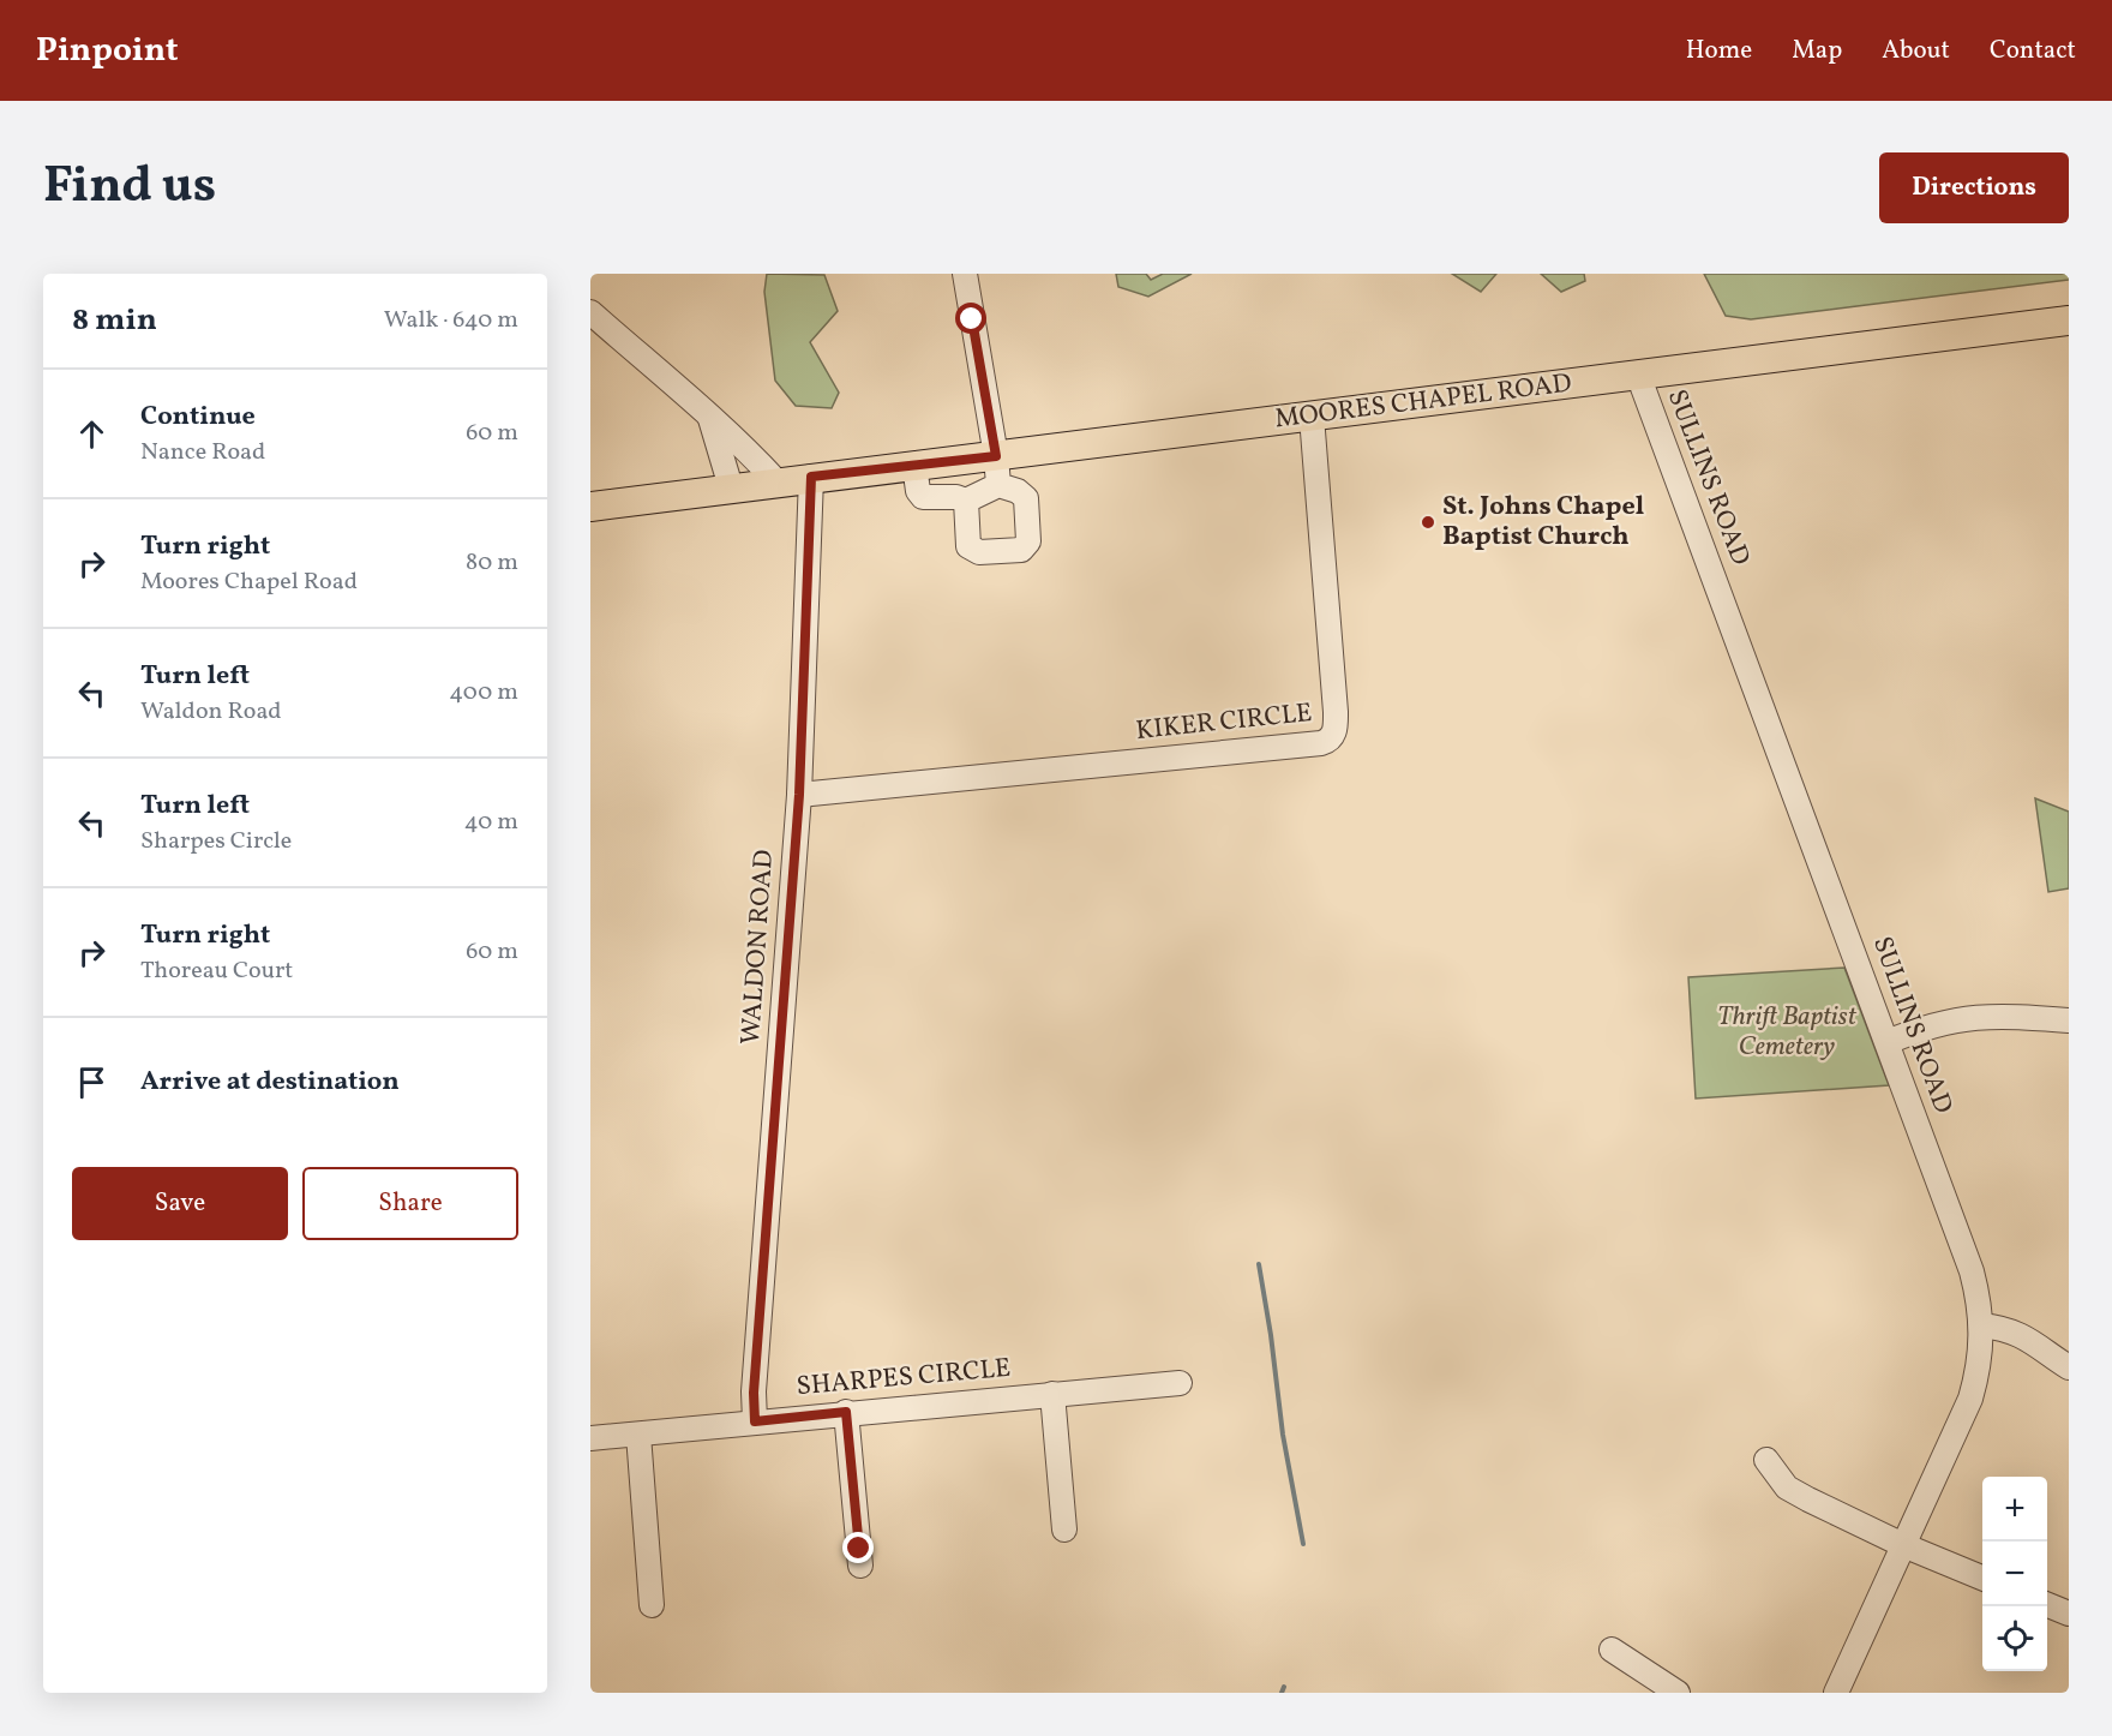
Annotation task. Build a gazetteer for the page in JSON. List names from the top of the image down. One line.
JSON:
{"streets":{"main road":["MOORES CHAPEL ROAD"],"street":["SULLINS ROAD","KIKER CIRCLE","WALDON ROAD","SHARPES CIRCLE"]},"crossings":[["MOORES CHAPEL ROAD","SULLINS ROAD"],["MOORES CHAPEL ROAD","KIKER CIRCLE"],["MOORES CHAPEL ROAD","WALDON ROAD"],["KIKER CIRCLE","WALDON ROAD"],["WALDON ROAD","SHARPES CIRCLE"]],"parks":["Thrift Baptist Cemetery"],"places":["St. Johns Chapel Baptist Church"],"page":{"header":"Pinpoint","nav":["Home","Map","About","Contact"],"title":"Find us","buttons":["Directions",["Save","Share"]],"heading":["8 min","Walk · 640 m"],"list":[["Continue","Nance Road","60 m"],["Turn right","Moores Chapel Road","80 m"],["Turn left","Waldon Road","400 m"],["Turn left","Sharpes Circle","40 m"],["Turn right","Thoreau Court","60 m"],"Arrive at destination"],"map_buttons":["+","−"]}}
